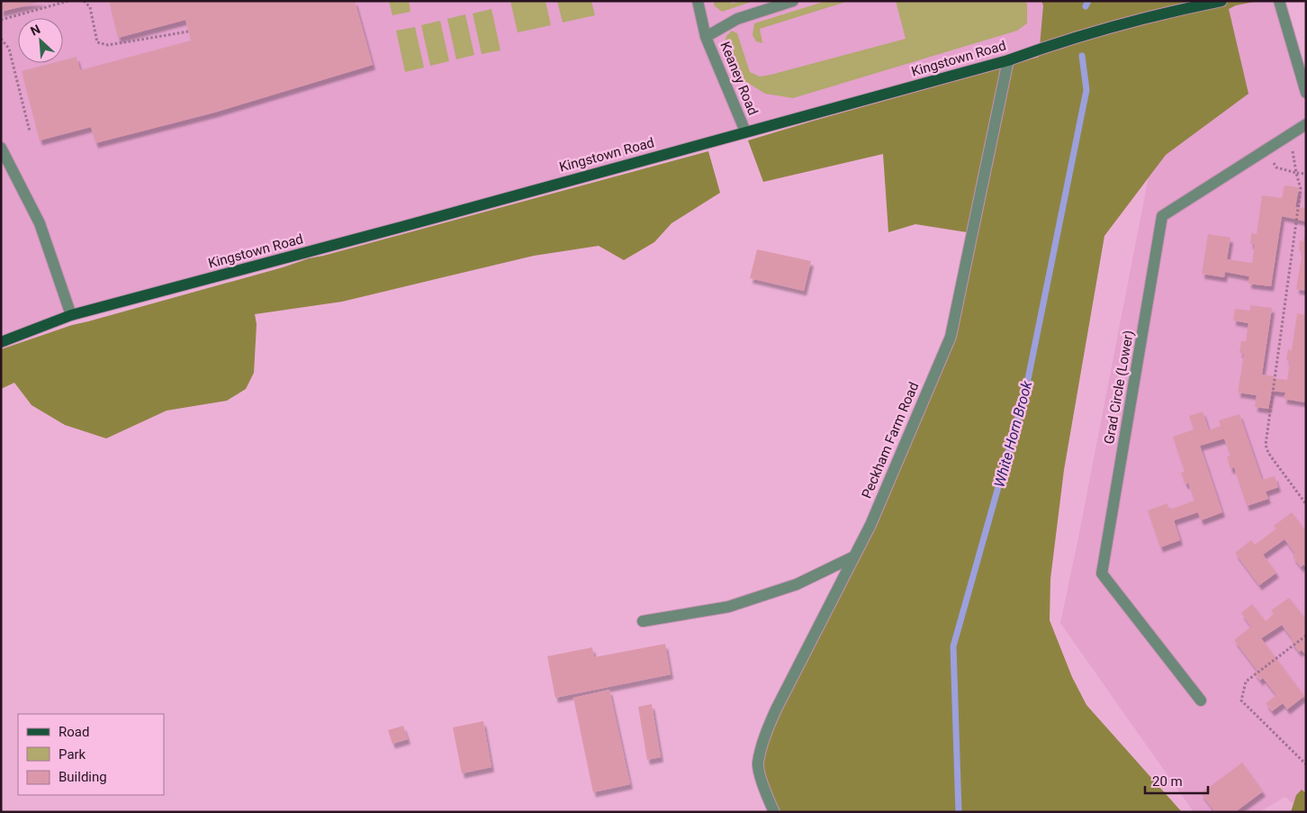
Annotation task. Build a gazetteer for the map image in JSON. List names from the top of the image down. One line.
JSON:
{"streets":{"main road":["Kingstown Road"],"street":["Keaney Road","Grad Circle (Lower)","Peckham Farm Road"]},"crossings":[["Kingstown Road","Keaney Road"],["Kingstown Road","Peckham Farm Road"]],"water":["White Horn Brook"],"legend":["Road","Park","Building"],"scale_bar":"20 m","north":"top left"}
